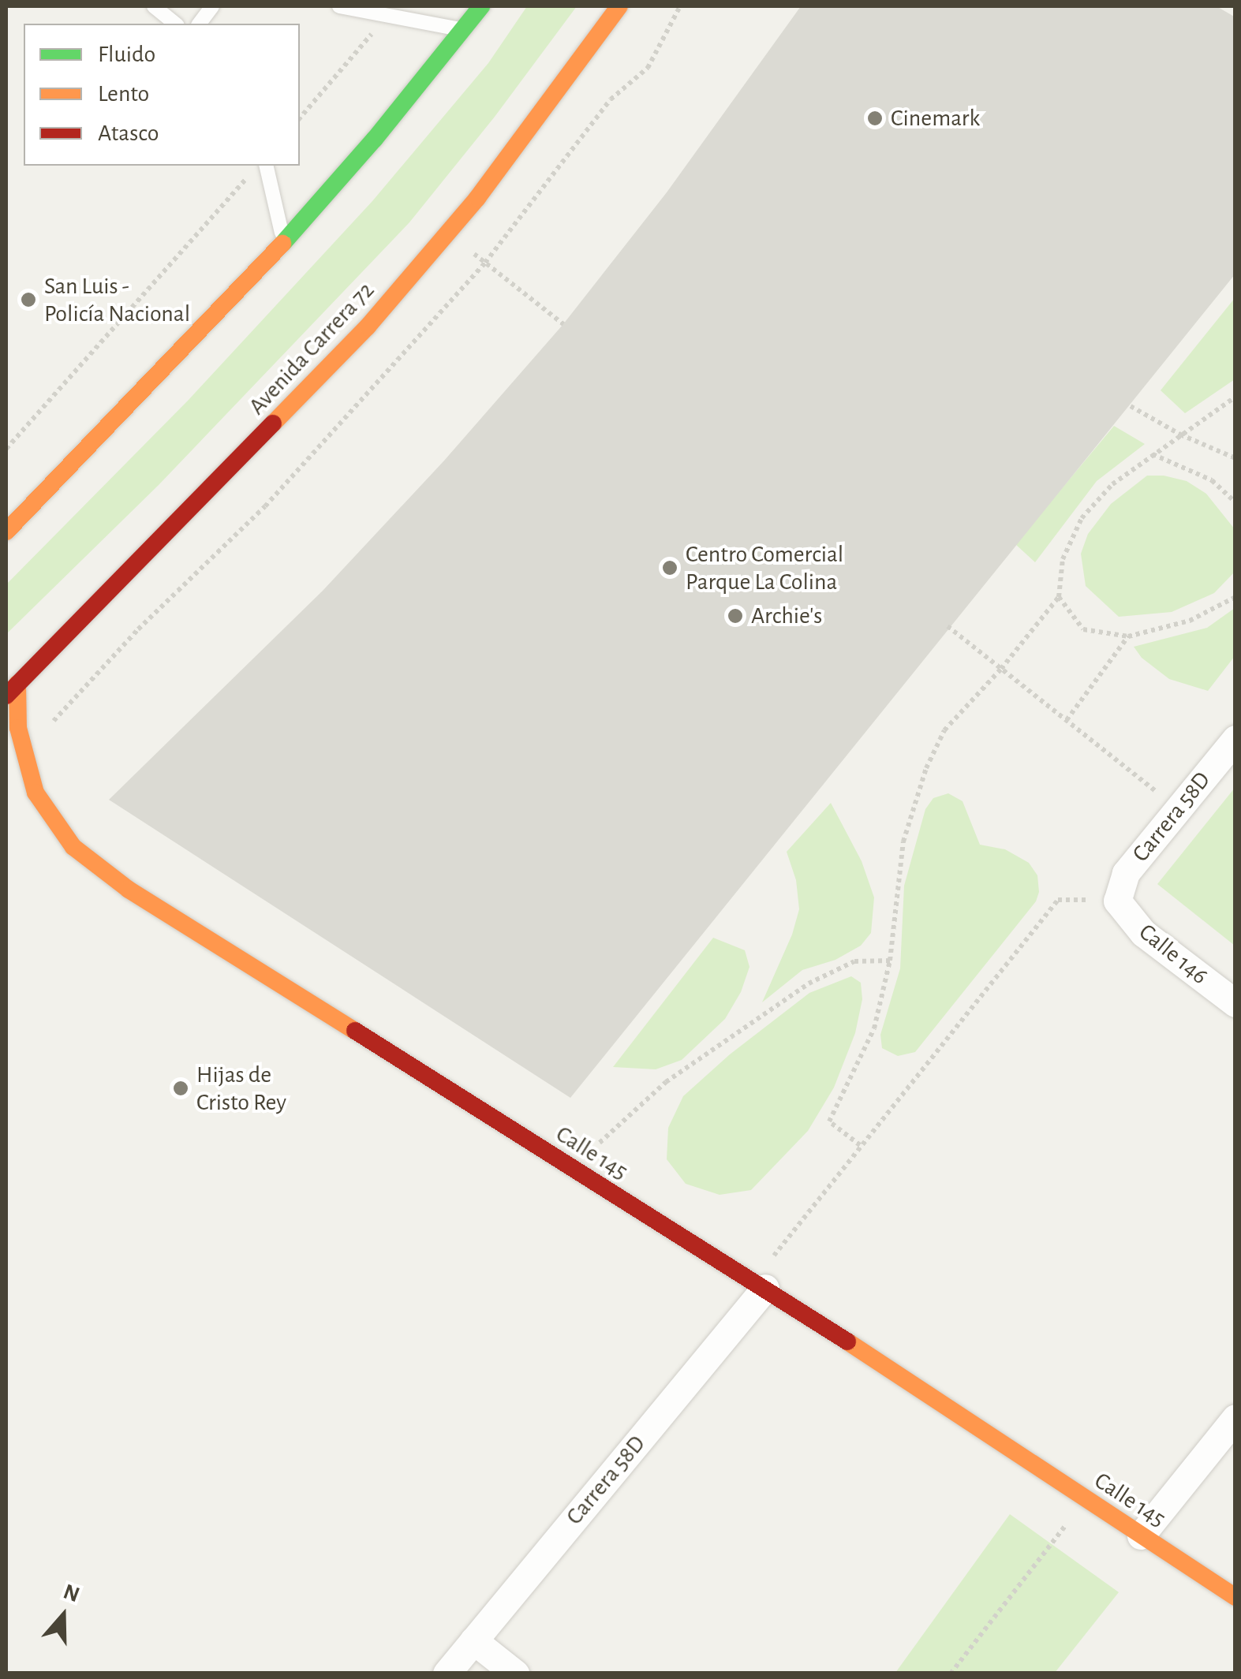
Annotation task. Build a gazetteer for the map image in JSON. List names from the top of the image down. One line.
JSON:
{"streets":{"main road":["Avenida Carrera 72","Calle 145"],"street":["Carrera 58D","Calle 146"]},"crossings":[["Avenida Carrera 72","Calle 145"],["Carrera 58D","Calle 146"],["Carrera 58D","Calle 145"]],"places":["Cinemark","San Luis - Policía Nacional","Centro Comercial Parque La Colina","Archie's","Hijas de Cristo Rey"],"legend":["Fluido","Lento","Atasco"],"north":"top"}
